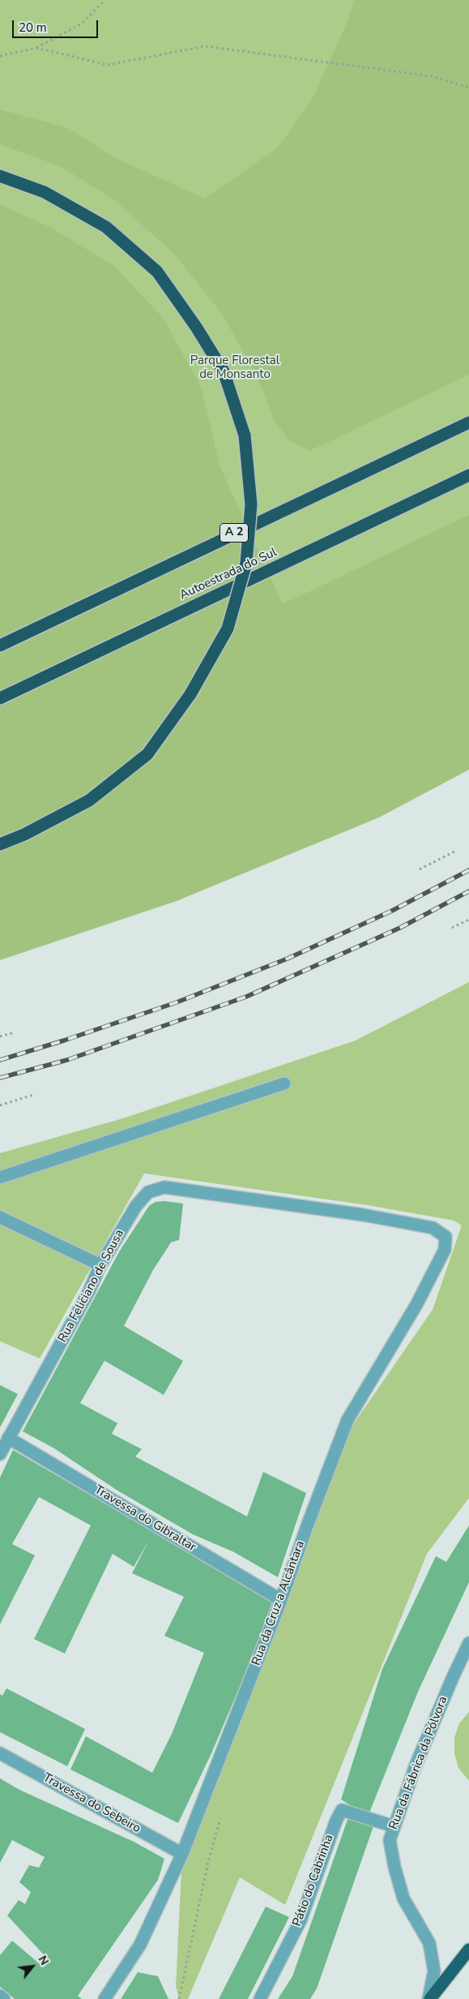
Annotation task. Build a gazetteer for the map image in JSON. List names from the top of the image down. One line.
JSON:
{"streets":{"highway":["A 2","Autoestrada do Sul"],"street":["Rua Feliciano de Sousa","Travessa do Gibraltar","Rua da Cruz a Alcântara","Rua da Fábrica da Pólvora","Travessa do Sebeiro","Pátio do Cabrinha"]},"crossings":[["Rua Feliciano de Sousa","Travessa do Gibraltar"],["Rua Feliciano de Sousa","Rua da Cruz a Alcântara"],["Travessa do Gibraltar","Rua da Cruz a Alcântara"],["Rua da Cruz a Alcântara","Travessa do Sebeiro"],["Rua da Fábrica da Pólvora","Pátio do Cabrinha"]],"parks":["Parque Florestal de Monsanto"],"scale_bar":"20 m","north":"top right"}
